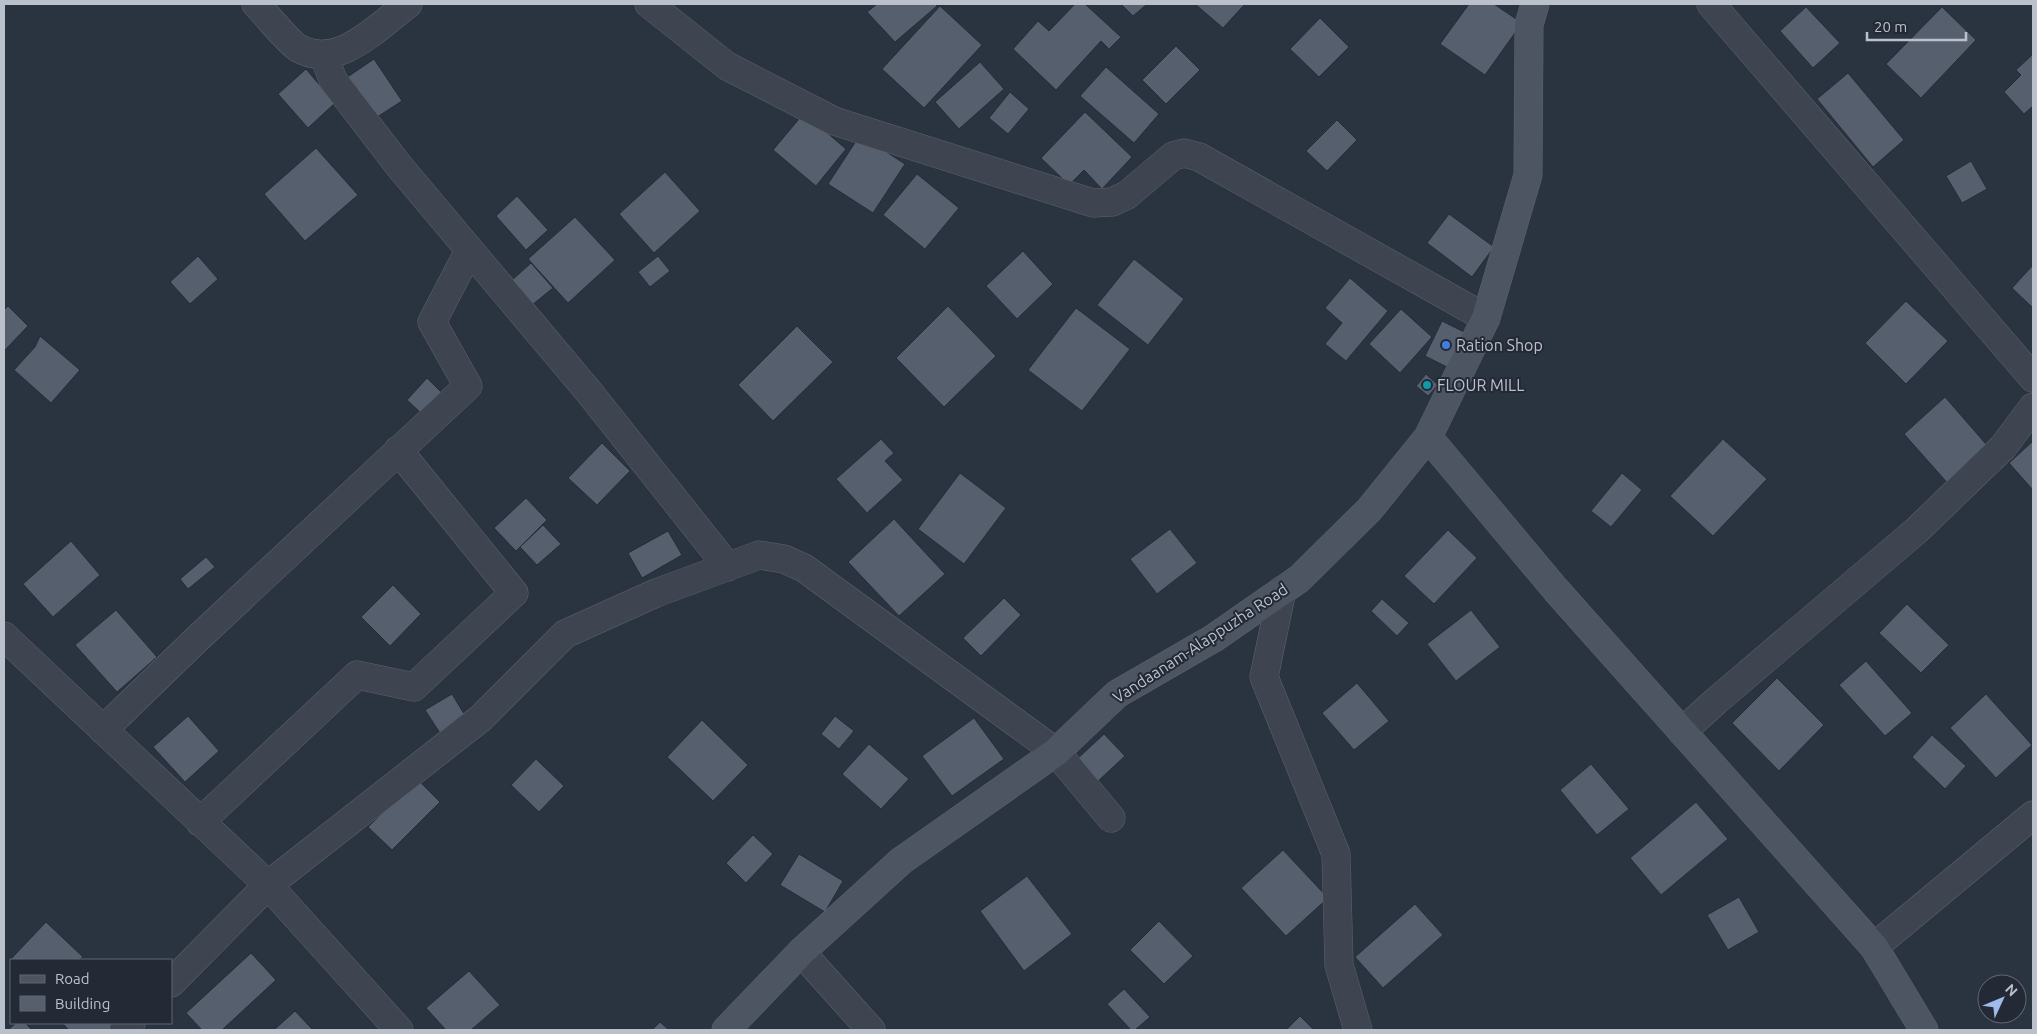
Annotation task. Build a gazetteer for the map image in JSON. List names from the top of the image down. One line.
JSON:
{"streets":{"main road":["Vandaanam-Alappuzha Road"]},"places":["Ration Shop","FLOUR MILL"],"legend":["Road","Building"],"scale_bar":"20 m","north":"top right"}
